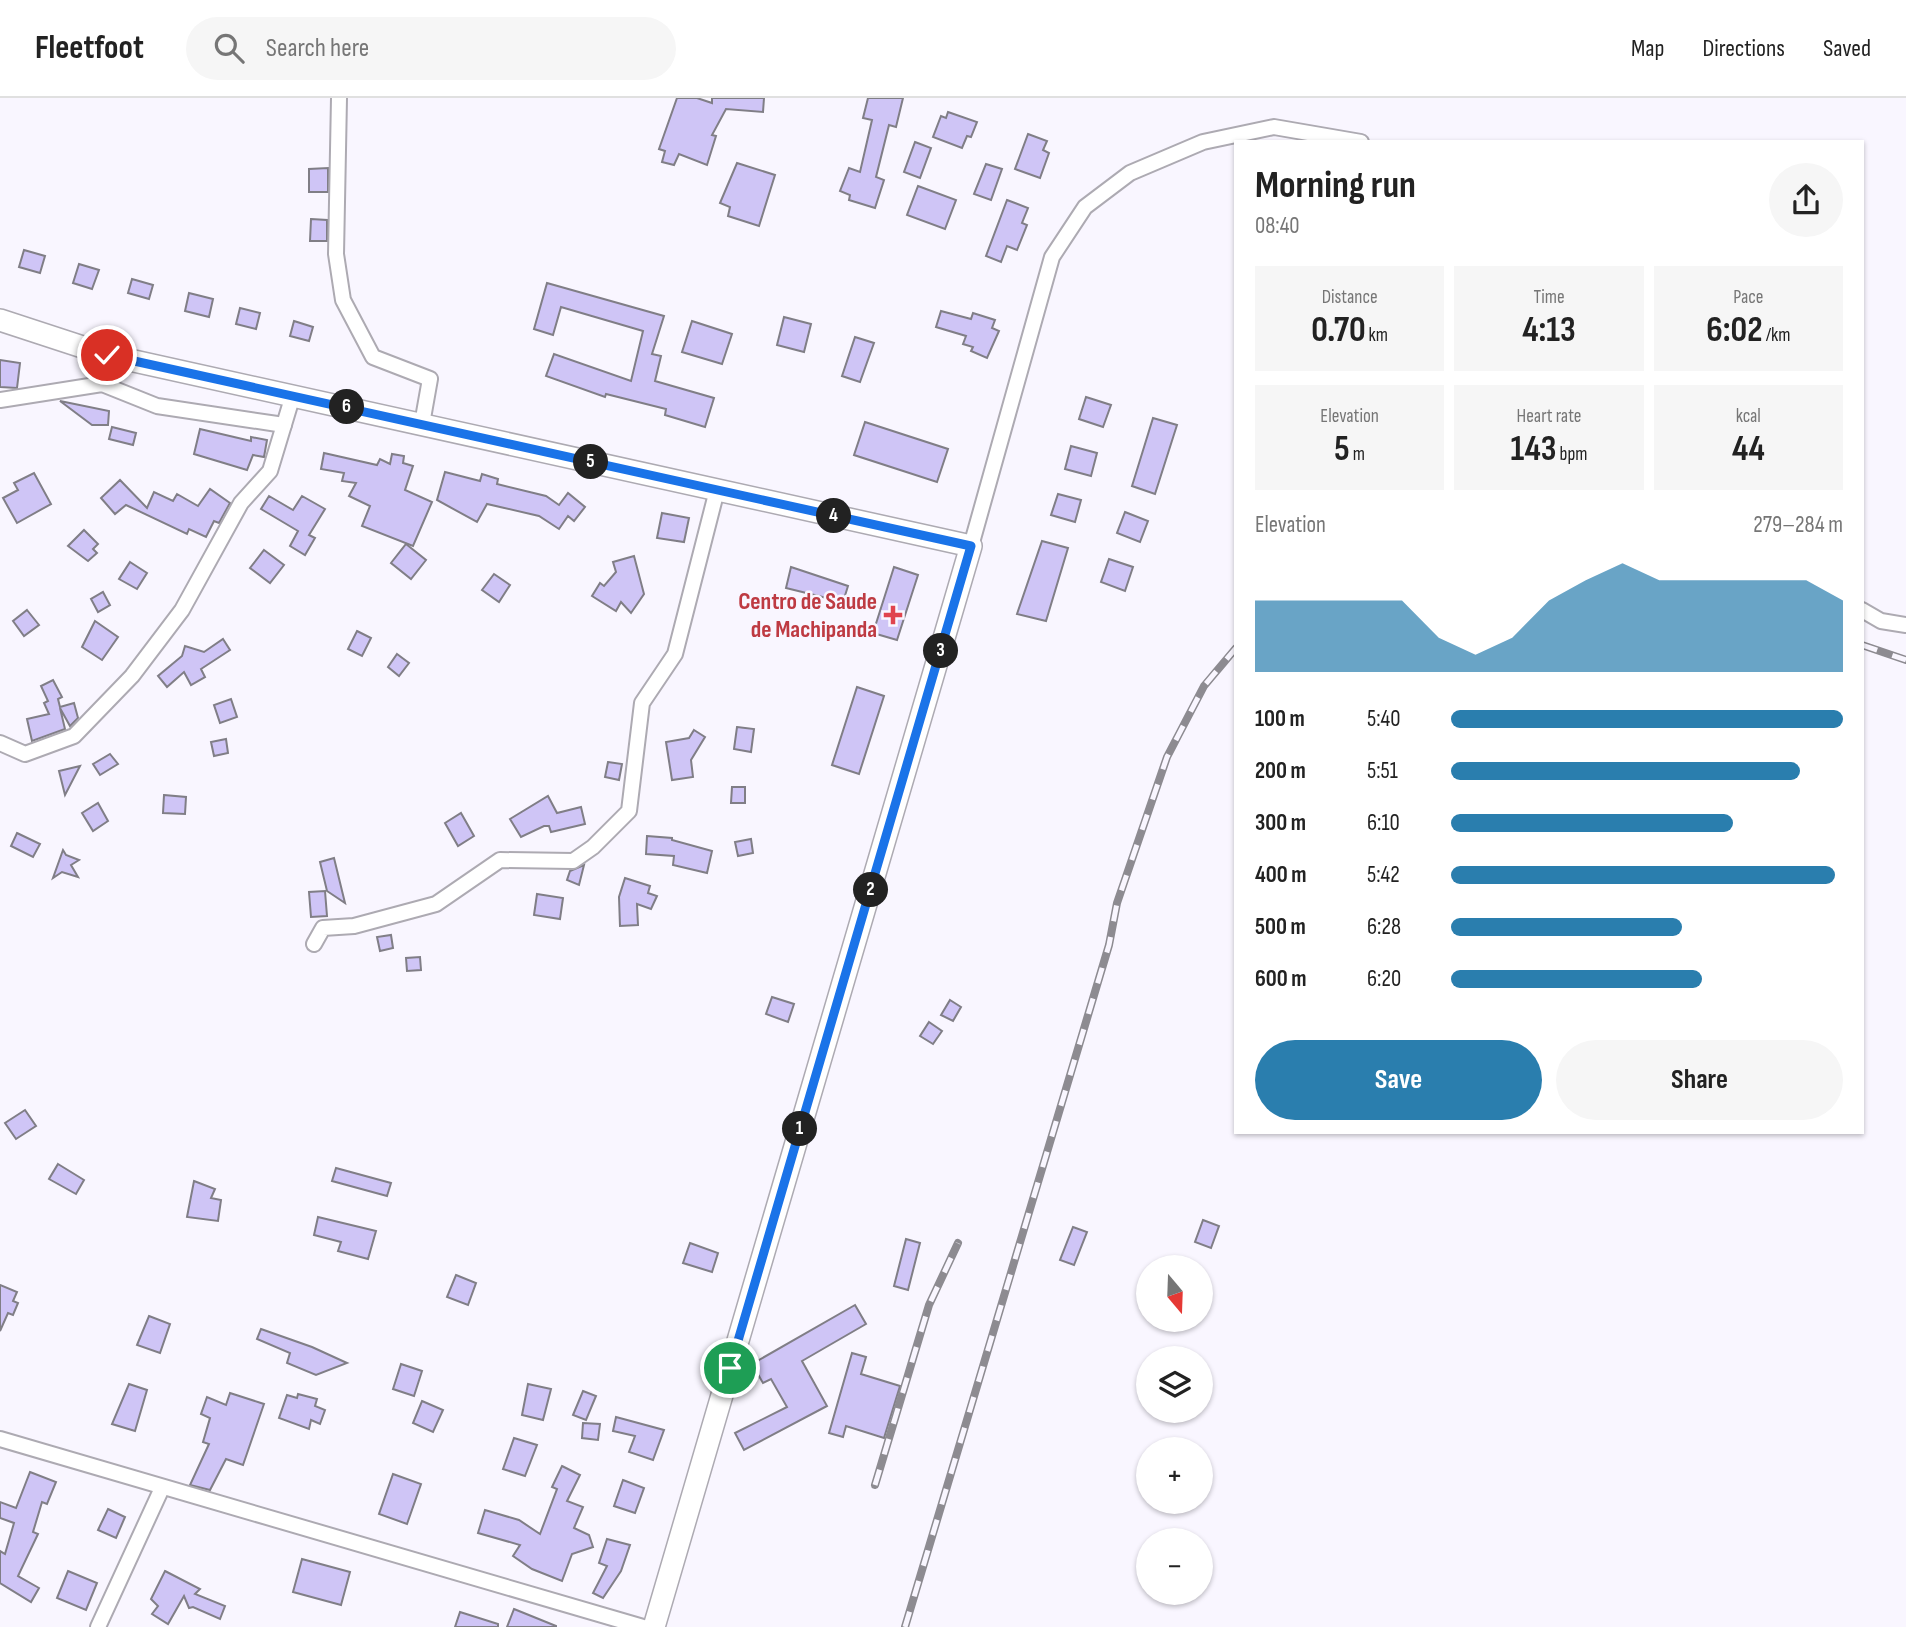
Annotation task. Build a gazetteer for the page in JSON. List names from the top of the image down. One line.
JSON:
{"places":{"health":["Centro de Saude de Machipanda"]},"north":"bottom","page":{"header":"Fleetfoot","search":"Search here","nav":["Map","Directions","Saved"],"heading":["Morning run","08:40"],"stats":[["Distance","0.70 km"],["Time","4:13"],["Pace","6:02 /km"],["Elevation","5 m"],["Heart rate","143 bpm"],["kcal","44"]],"pins":["6","5","4","3","2","1"],"chart":["Elevation","279–284 m"],"list":[{"name":"100 m","note":"5:40"},{"name":"200 m","note":"5:51"},{"name":"300 m","note":"6:10"},{"name":"400 m","note":"5:42"},{"name":"500 m","note":"6:28"},{"name":"600 m","note":"6:20"}],"buttons":["Save","Share"],"map_buttons":["+","−"]}}
